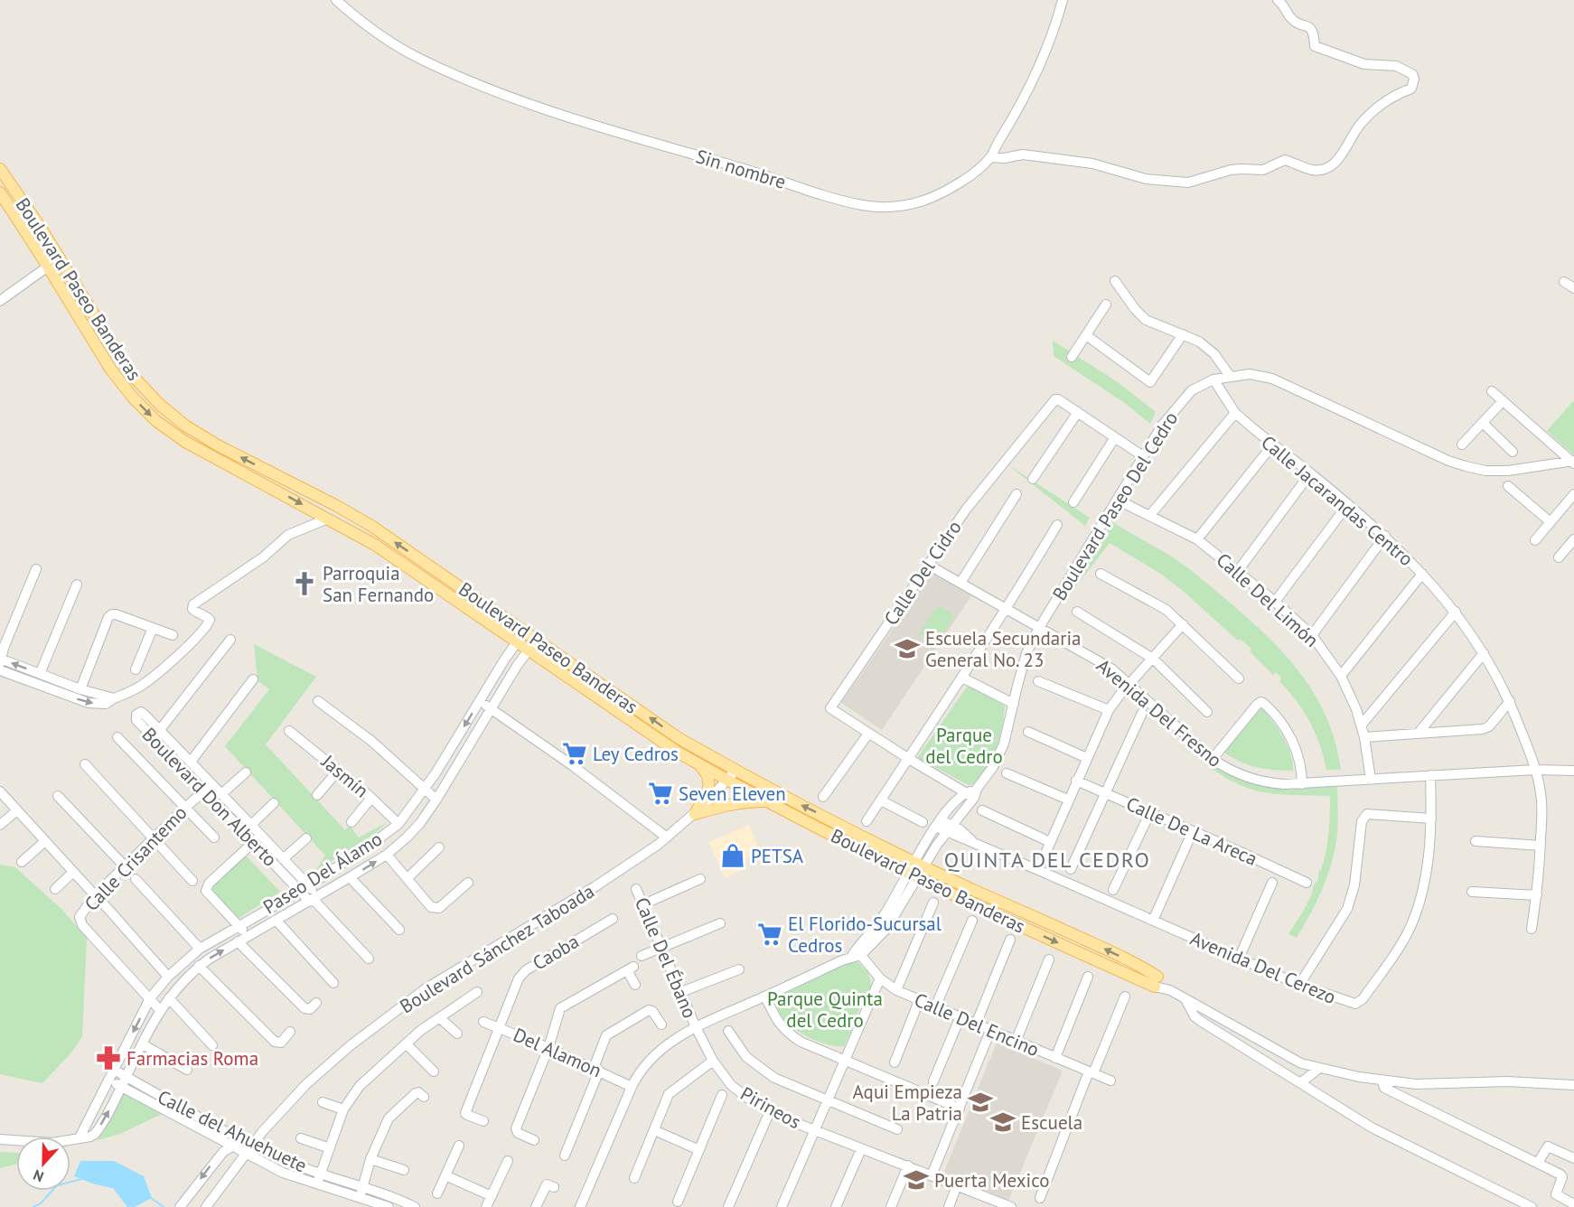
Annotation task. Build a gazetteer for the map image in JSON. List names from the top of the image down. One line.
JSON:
{"streets":{"main road":["Boulevard Paseo Banderas"],"street":["Sin nombre","Calle Jacarandas Centro","Boulevard Paseo Del Cedro","Calle Del Cidro","Calle Del Limón","Avenida Del Fresno","Jasmín","Boulevard Don Alberto","Calle De La Areca","Calle Crisantemo","Paseo Del Álamo","Boulevard Sánchez Taboada","Caoba","Calle Del Ébano","Avenida Del Cerezo","Calle Del Encino","Del Alamon","Pirineos","Calle del Ahuehuete"]},"crossings":[["Boulevard Paseo Banderas","Paseo Del Álamo"],["Boulevard Paseo Banderas","Boulevard Sánchez Taboada"],["Calle Jacarandas Centro","Boulevard Paseo Del Cedro"],["Calle Jacarandas Centro","Avenida Del Fresno"],["Boulevard Paseo Del Cedro","Calle Del Cidro"],["Boulevard Paseo Del Cedro","Calle Del Limón"],["Boulevard Paseo Del Cedro","Avenida Del Fresno"],["Calle Del Cidro","Avenida Del Fresno"],["Calle Del Limón","Avenida Del Fresno"],["Avenida Del Fresno","Avenida Del Cerezo"],["Jasmín","Paseo Del Álamo"],["Boulevard Don Alberto","Calle Crisantemo"],["Boulevard Don Alberto","Paseo Del Álamo"],["Calle Crisantemo","Paseo Del Álamo"],["Paseo Del Álamo","Calle del Ahuehuete"],["Boulevard Sánchez Taboada","Calle del Ahuehuete"],["Caoba","Del Alamon"],["Calle Del Ébano","Pirineos"]],"districts":["QUINTA DEL CEDRO"],"parks":["Parque del Cedro","Parque Quinta del Cedro"],"places":{"church":["Parroquia San Fernando"],"school or university":["Escuela Secundaria General No. 23","Aqui Empieza La Patria","Escuela","Puerta Mexico"],"supermarket":["Ley Cedros","Seven Eleven","El Florido-Sucursal Cedros"],"shop":["PETSA"],"pharmacy":["Farmacias Roma"]},"north":"bottom"}
